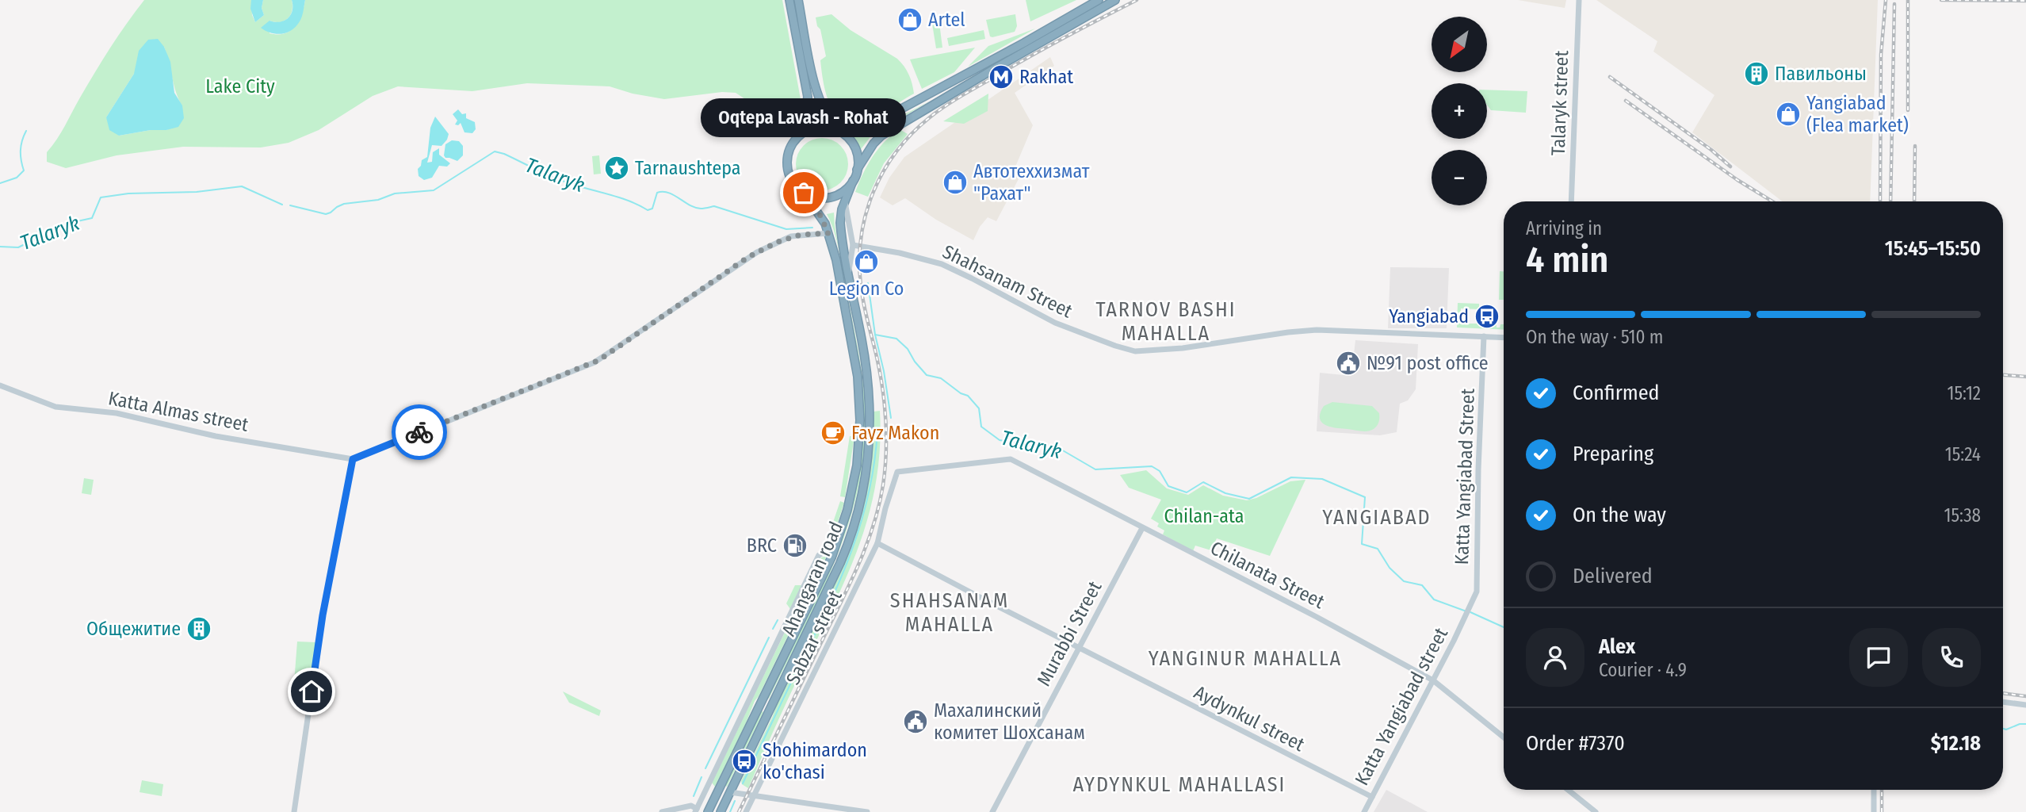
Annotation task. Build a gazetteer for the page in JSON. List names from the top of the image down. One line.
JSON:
{"streets":{"highway":["Ahangaran road"],"street":["Talaryk street","Shahsanam Street","Katta Almas street","Katta Yangiabad Street","Chilanata Street","Murabbi Street","Sabzar street","Katta Yangiabad street","Aydynkul street"]},"crossings":[["Shahsanam Street","Katta Yangiabad Street"],["Katta Yangiabad Street","Katta Yangiabad street"],["Chilanata Street","Murabbi Street"],["Chilanata Street","Sabzar street"],["Chilanata Street","Katta Yangiabad street"],["Murabbi Street","Aydynkul street"],["Sabzar street","Aydynkul street"],["Katta Yangiabad street","Aydynkul street"]],"districts":["TARNOV BASHI MAHALLA","YANGIABAD","SHAHSANAM MAHALLA","YANGINUR MAHALLA","AYDYNKUL MAHALLASI"],"water":["Talaryk"],"parks":["Lake City","Chilan-ata"],"places":{"shop":["Artel","Yangiabad (Flea market)","Автотеххизмат \"Рахат\"","Legion Co"],"building":["Павильоны","Общежитие"],"metro station":["Rakhat"],"place":["Tarnaushtepa"],"other":["Oqtepa Lavash - Rohat"],"bus stop":["Yangiabad","Shohimardon ko'chasi"],"public building":["№91 post office","Махалинский комитет Шохcанам"],"cafe":["Fayz Makon"],"fuel station":["BRC"]},"north":"bottom left","page":{"map_buttons":["+","−"],"bubble":"Oqtepa Lavash - Rohat","heading":["4 min","Arriving in","15:45–15:50"],"panel":["Alex","Courier · 4.9","Order #7370","$12.18"],"bar":"On the way · 510 m","list":[["Confirmed","15:12"],["Preparing","15:24"],["On the way","15:38"],"Delivered"]}}
